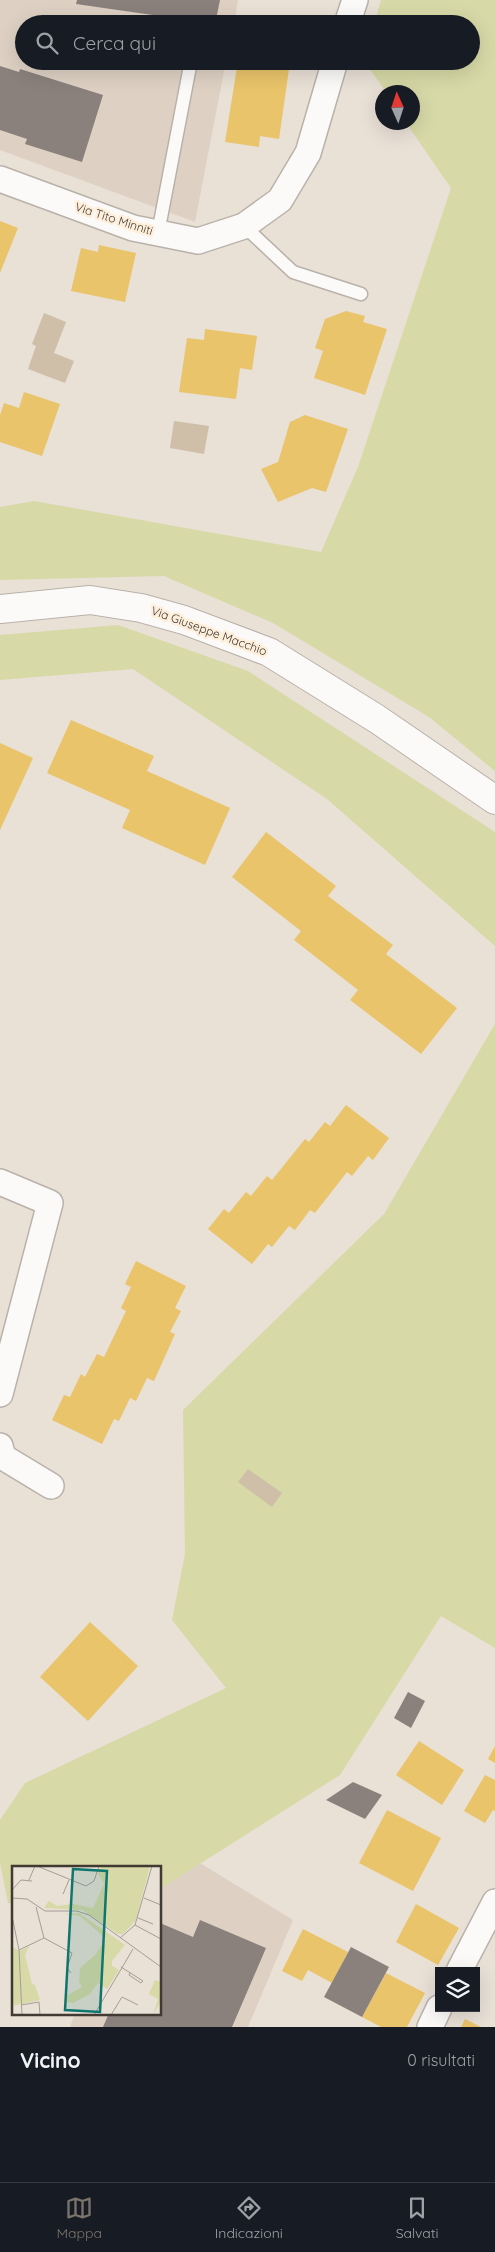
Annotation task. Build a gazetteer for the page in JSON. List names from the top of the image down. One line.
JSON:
{"streets":{"street":["Via Tito Minniti","Via Giuseppe Macchio"]},"north":"top","page":{"search":"Cerca qui","heading":["Vicino","0 risultati"],"nav":["Mappa","Indicazioni","Salvati"]}}
